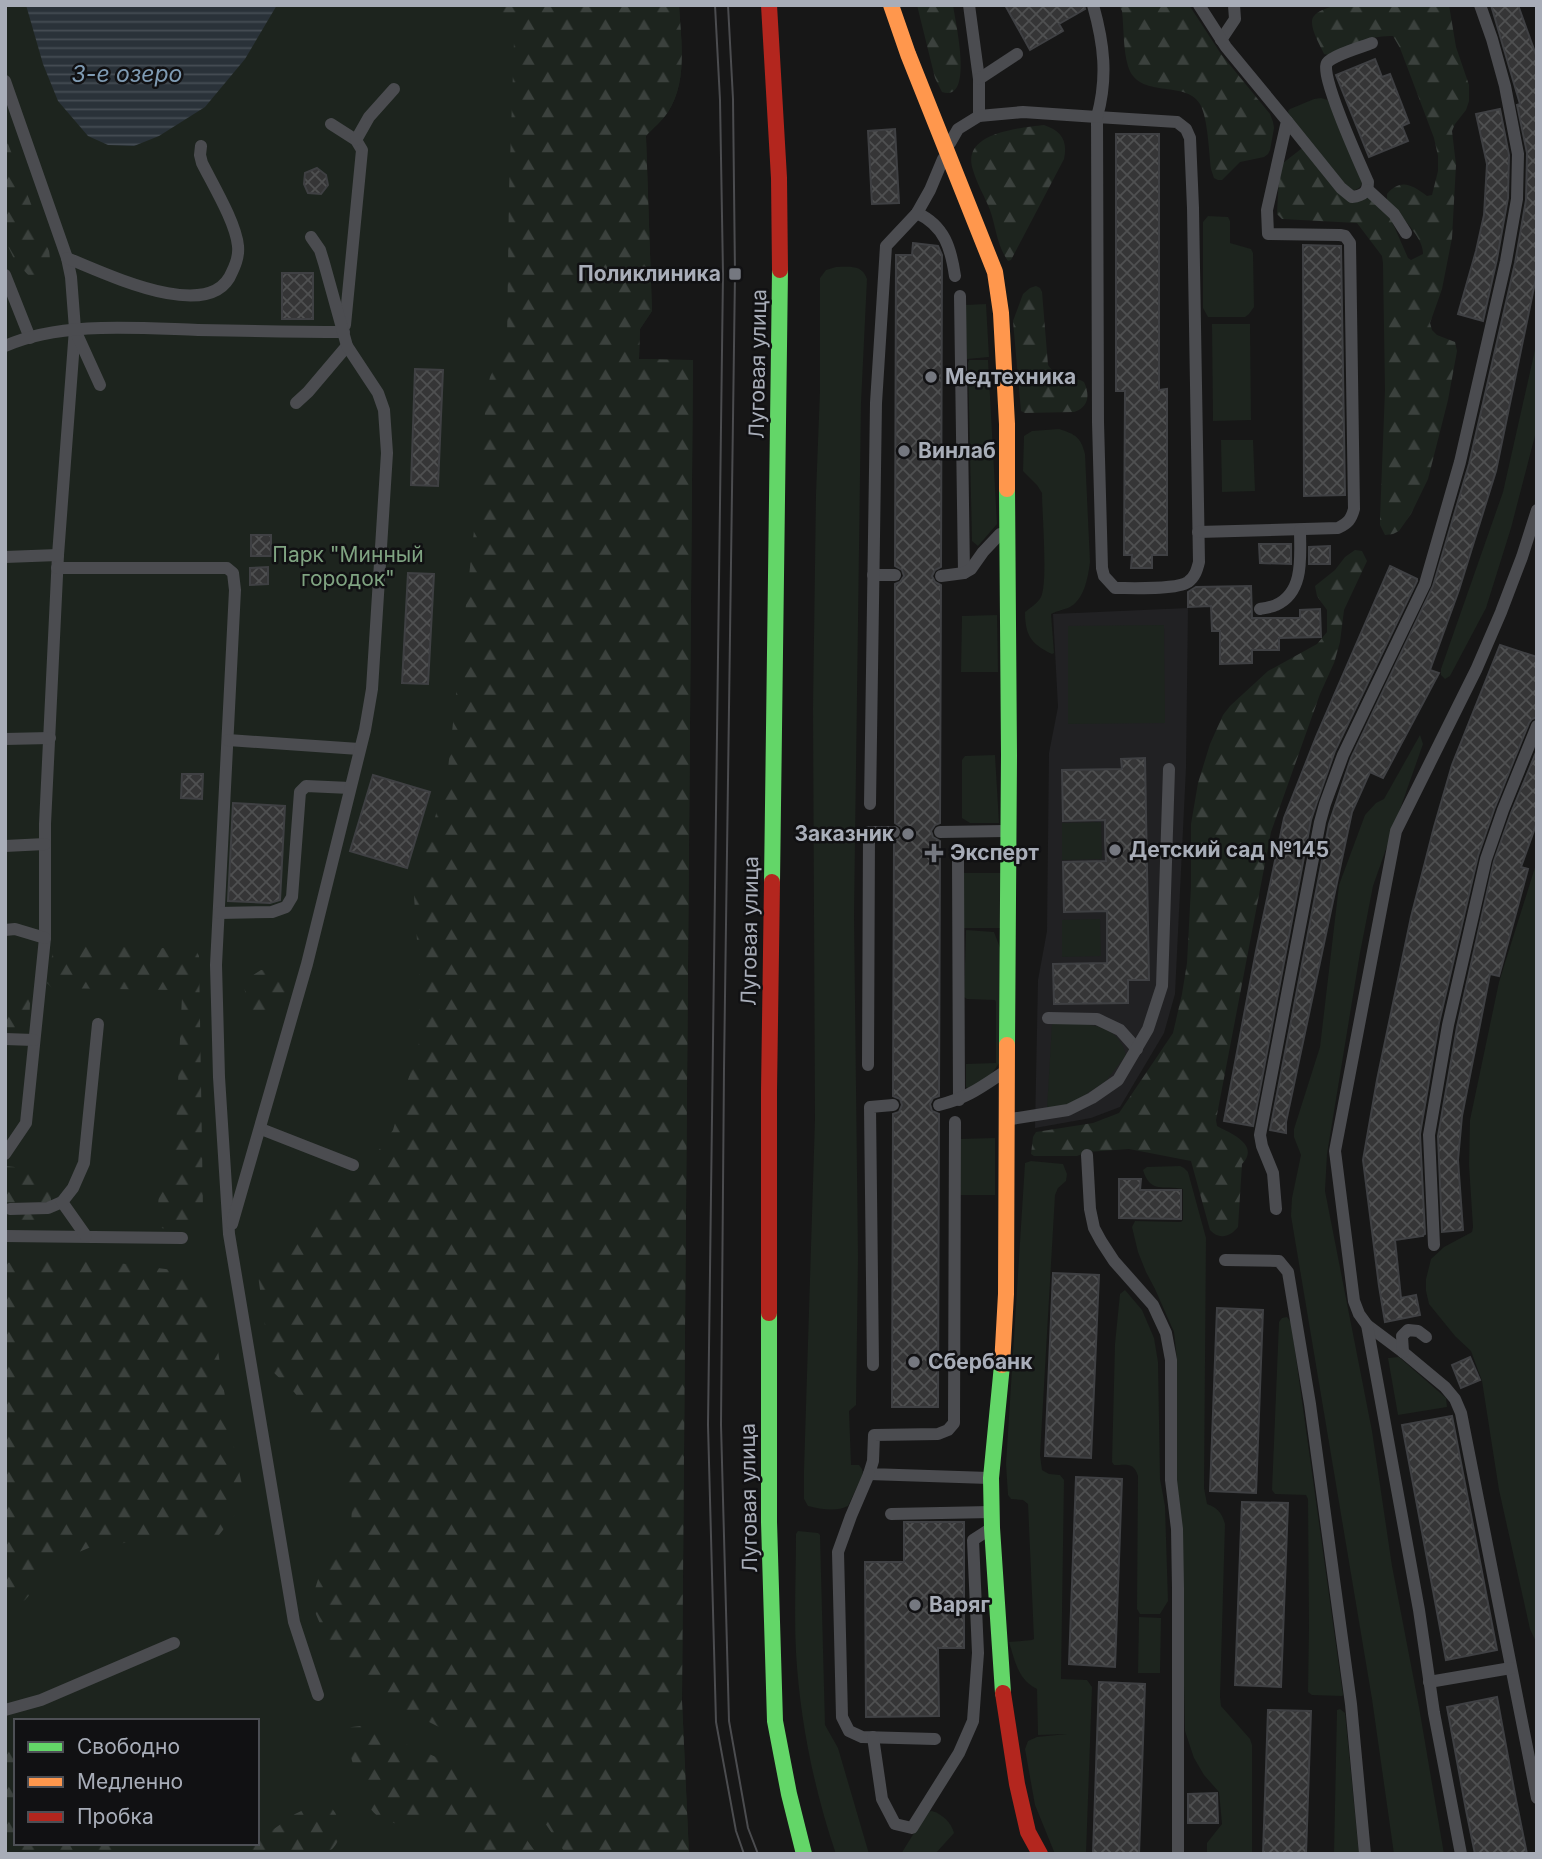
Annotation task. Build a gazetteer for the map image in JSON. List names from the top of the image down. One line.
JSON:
{"streets":{"street":["Луговая улица"]},"water":["3-е озеро"],"parks":["Парк \"Минный городок\""],"places":{"transit":["Поликлиника"],"other":["Медтехника","Винлаб","Заказник","Детский сад №145","Сбербанк","Варяг"],"health":["Эксперт"]},"legend":["Свободно","Медленно","Пробка"]}
